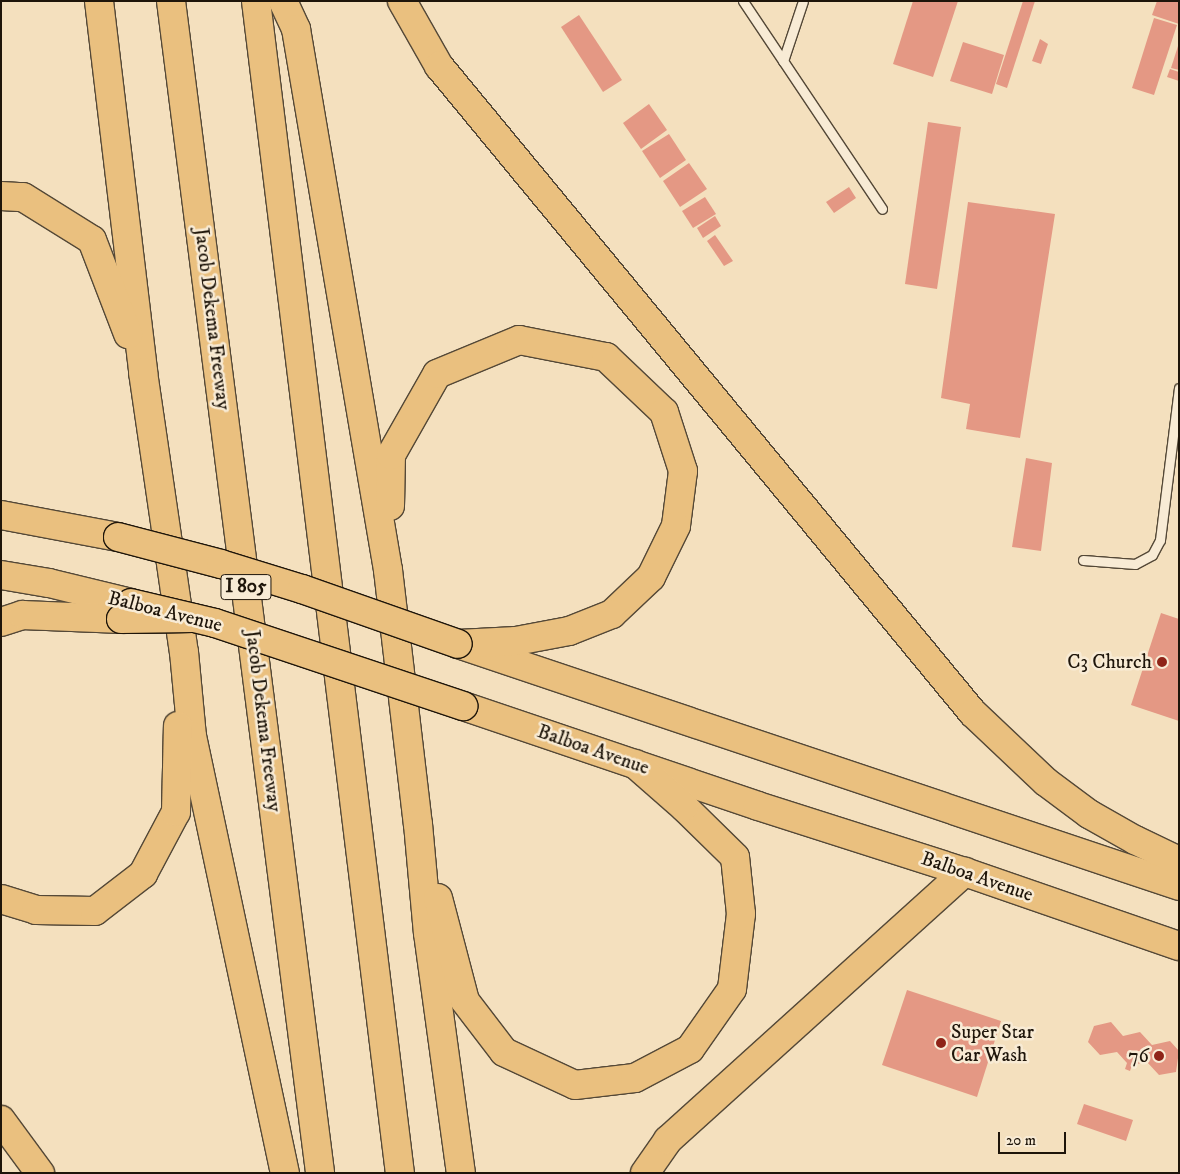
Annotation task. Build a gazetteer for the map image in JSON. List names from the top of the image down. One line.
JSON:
{"streets":{"main road":["Jacob Dekema Freeway","I 805","Balboa Avenue"]},"places":["C3 Church","Super Star Car Wash","76"],"scale_bar":"20 m"}
